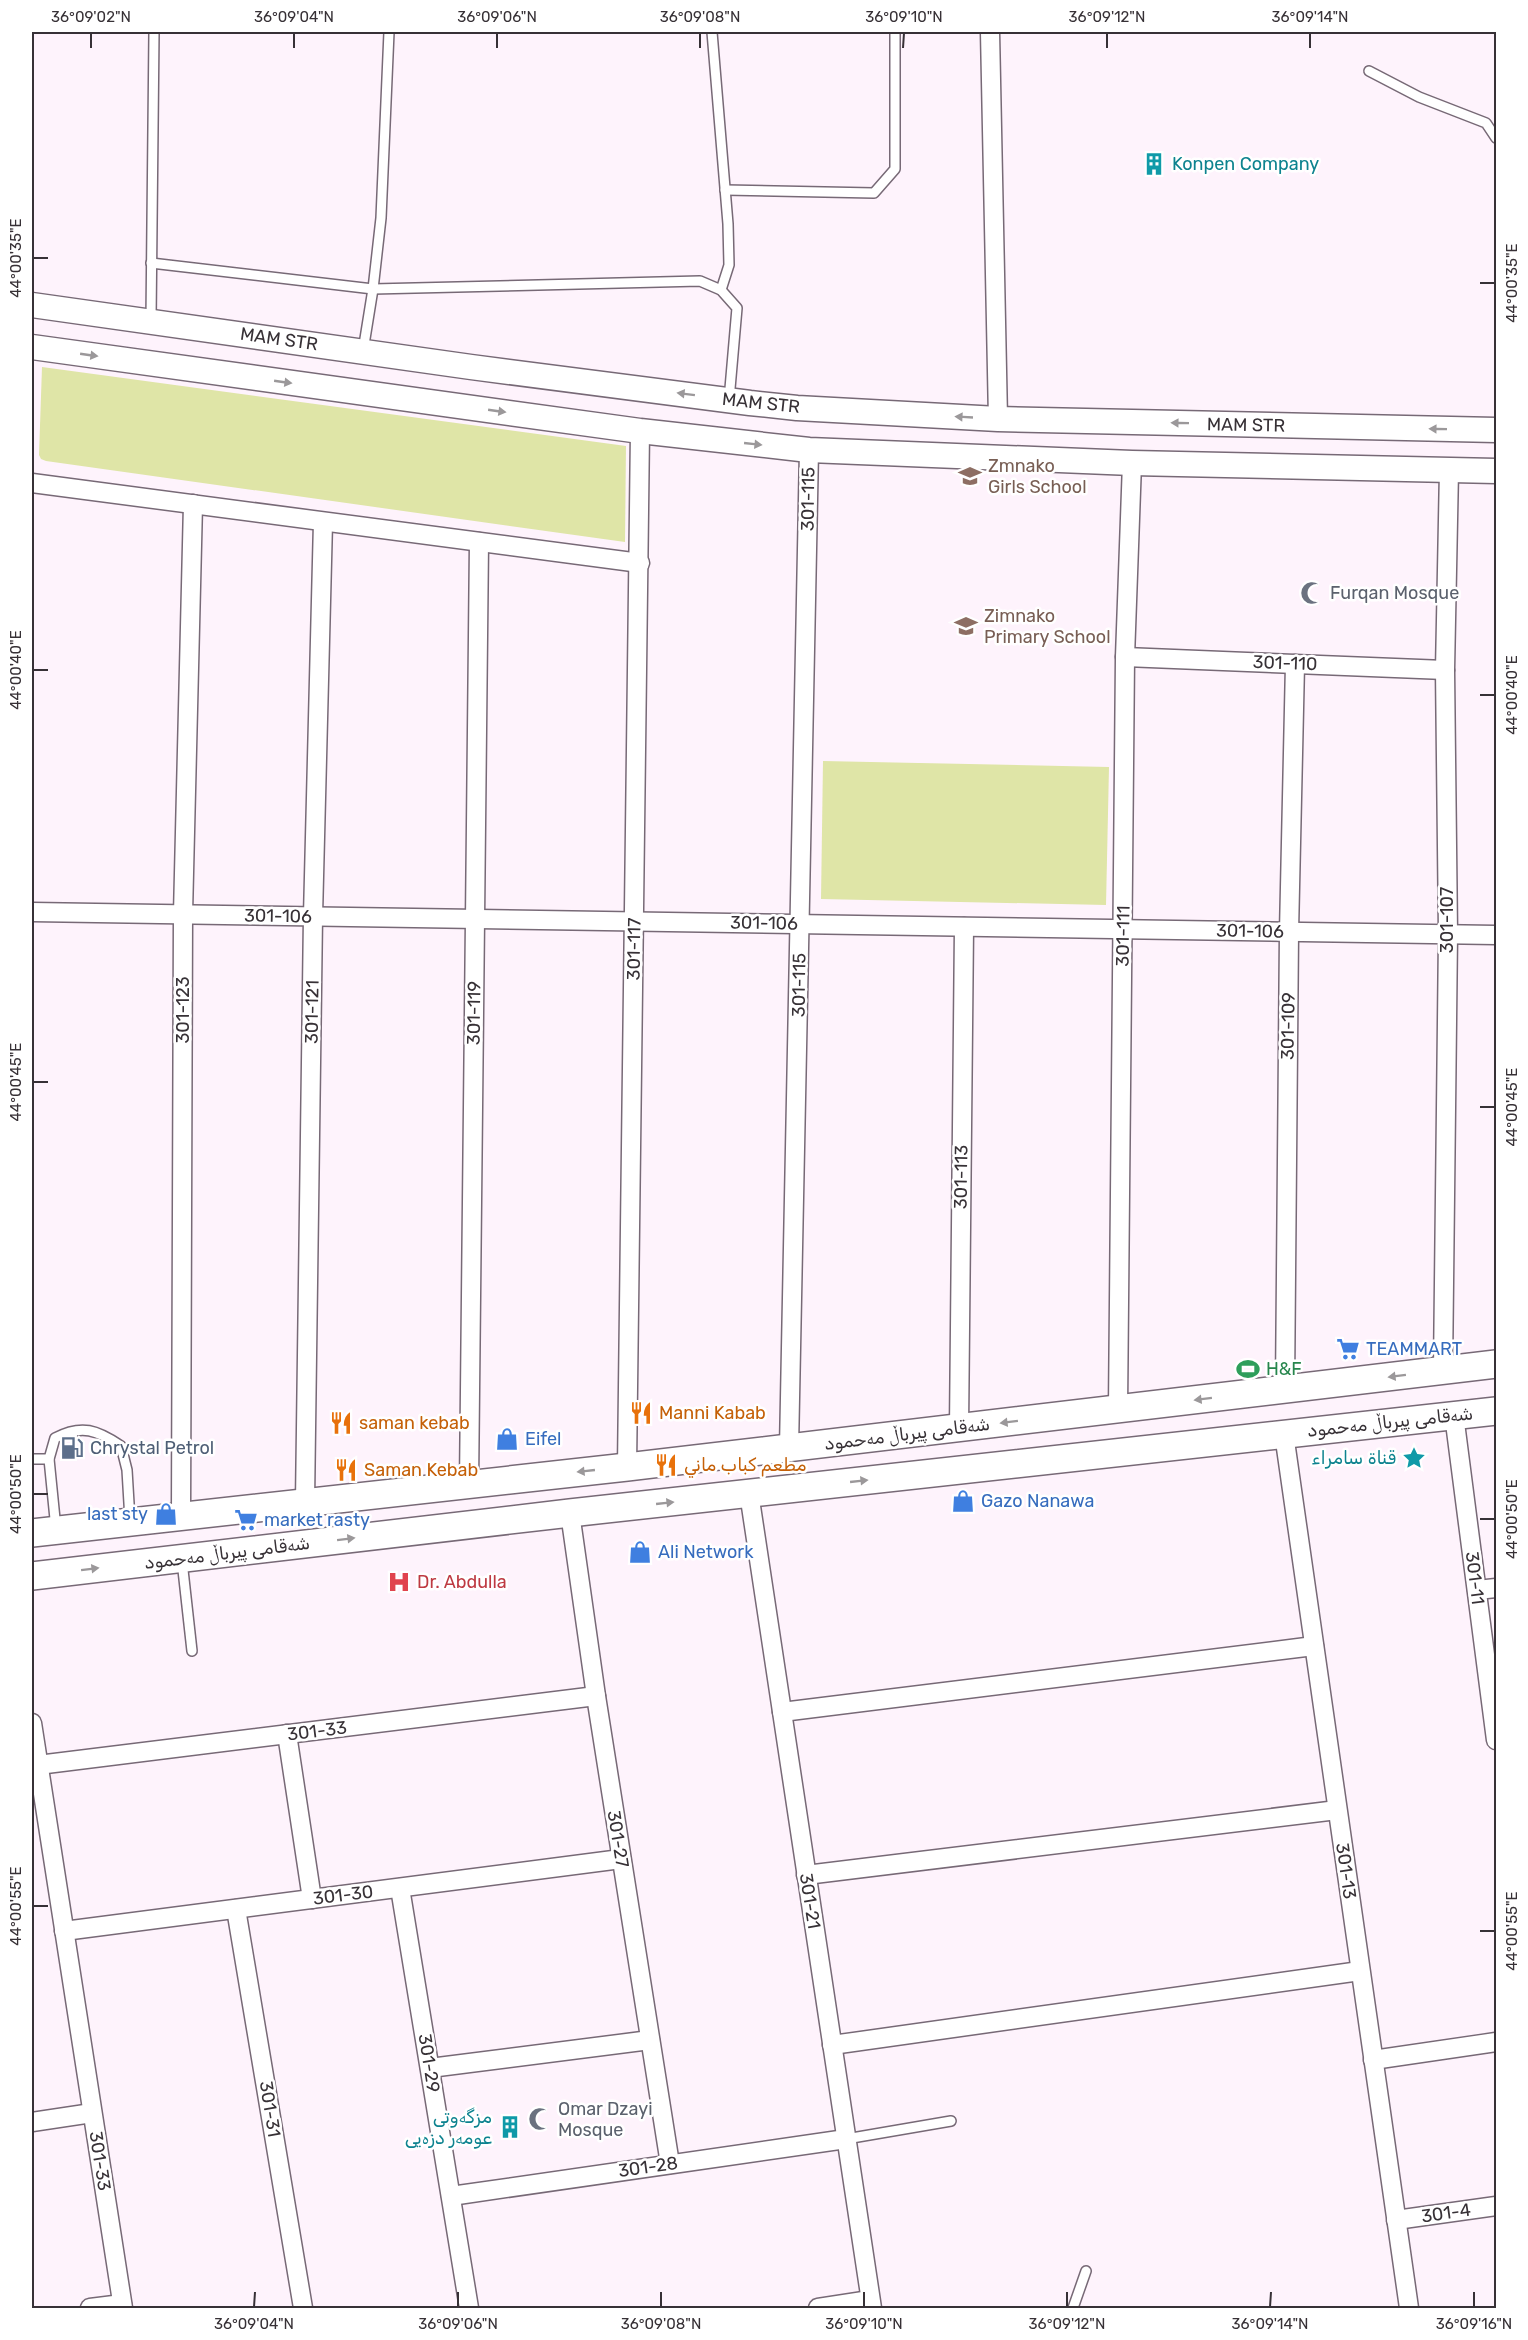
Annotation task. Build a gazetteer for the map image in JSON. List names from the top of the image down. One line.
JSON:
{"streets":{"main road":["شەقامی پیرباڵ مەحمود"],"street":["MAM STR","301-115","301-110","301-106","301-107","301-111","301-117","301-123","301-121","301-119","301-109","301-113","301-11","301-33","301-27","301-13","301-30","301-21","301-29","301-31","301-28","301-4"]},"crossings":[["301-115","301-106"],["301-115","شەقامی پیرباڵ مەحمود"],["301-110","301-107"],["301-110","301-111"],["301-110","301-109"],["301-106","301-107"],["301-106","301-111"],["301-106","301-117"],["301-106","301-123"],["301-106","301-121"],["301-106","301-119"],["301-106","301-109"],["301-106","301-113"],["301-107","شەقامی پیرباڵ مەحمود"],["301-111","شەقامی پیرباڵ مەحمود"],["301-117","شەقامی پیرباڵ مەحمود"],["301-123","شەقامی پیرباڵ مەحمود"],["301-121","شەقامی پیرباڵ مەحمود"],["301-119","شەقامی پیرباڵ مەحمود"],["301-109","شەقامی پیرباڵ مەحمود"],["301-113","شەقامی پیرباڵ مەحمود"],["شەقامی پیرباڵ مەحمود","301-11"],["شەقامی پیرباڵ مەحمود","301-27"],["شەقامی پیرباڵ مەحمود","301-13"],["شەقامی پیرباڵ مەحمود","301-21"],["301-33","301-27"],["301-33","301-30"],["301-27","301-30"],["301-27","301-28"],["301-13","301-4"],["301-30","301-29"],["301-30","301-31"],["301-21","301-28"],["301-29","301-28"]],"places":{"building":["Konpen Company","مزگەوتی عومەر دزەیی"],"school or university":["Zmnako Girls School","Zimnako Primary School"],"mosque":["Furqan Mosque","Omar Dzayi Mosque"],"supermarket":["TEAMMART","market rasty"],"sports":["H&F"],"restaurant":["Manni Kabab","saman kebab","مطعم كباب ماني","Saman Kebab"],"shop":["Eifel","Gazo Nanawa","last sty","Ali Network"],"fuel station":["Chrystal Petrol"],"place":["قناة سامراء"],"hospital":["Dr. Abdulla"]},"coordinates":["36°09'02\"N","36°09'04\"N","36°09'06\"N","36°09'08\"N","36°09'10\"N","36°09'12\"N","36°09'14\"N","44°00'35\"E","44°00'40\"E","44°00'45\"E","44°00'50\"E","44°00'55\"E","36°09'16\"N"]}
